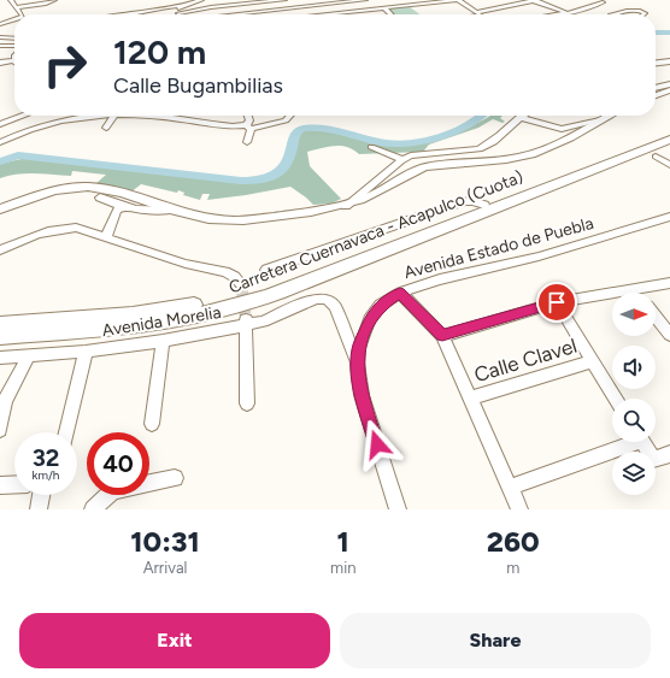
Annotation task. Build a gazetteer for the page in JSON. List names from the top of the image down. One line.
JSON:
{"streets":{"highway":["Carretera Cuernavaca - Acapulco (Cuota)"],"street":["Avenida Estado de Puebla","Avenida Morelia","Calle Clavel"]},"crossings":[["Avenida Estado de Puebla","Avenida Morelia"]],"north":"right","page":{"turn":["120 m","Calle Bugambilias"],"speed":"32 km/h","limit":"40","eta":["10:31","Arrival","1","min","260","m"],"buttons":["Exit","Share"]}}
